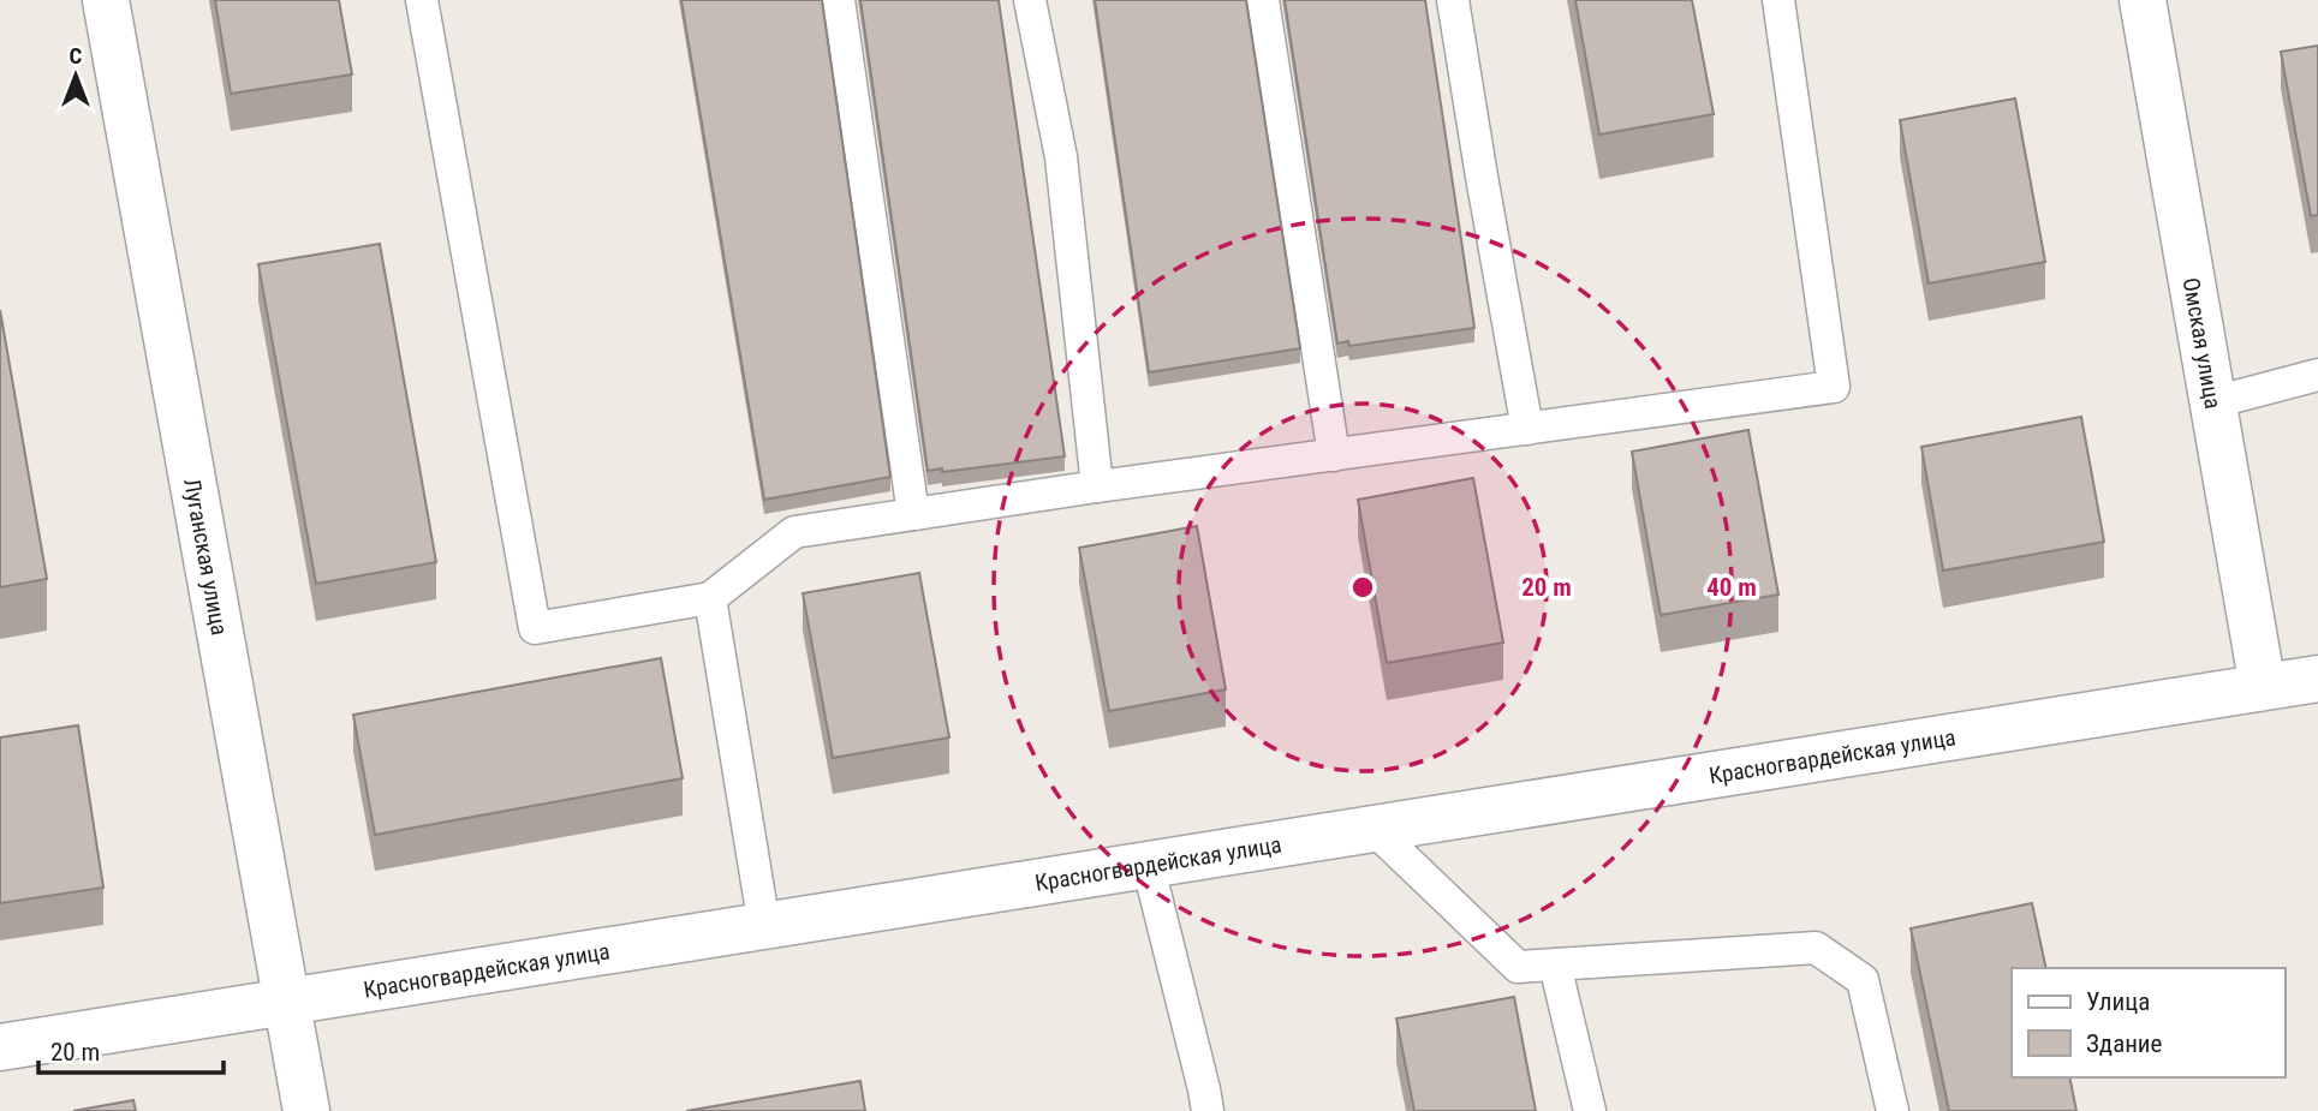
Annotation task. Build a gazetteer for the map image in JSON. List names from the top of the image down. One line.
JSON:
{"streets":{"street":["Омская улица","Луганская улица","Красногвардейская улица"]},"crossings":[["Омская улица","Красногвардейская улица"],["Луганская улица","Красногвардейская улица"]],"legend":["Улица","Здание"],"scale_bar":"20 m","north":"top","rings":["20 m","40 m"]}
